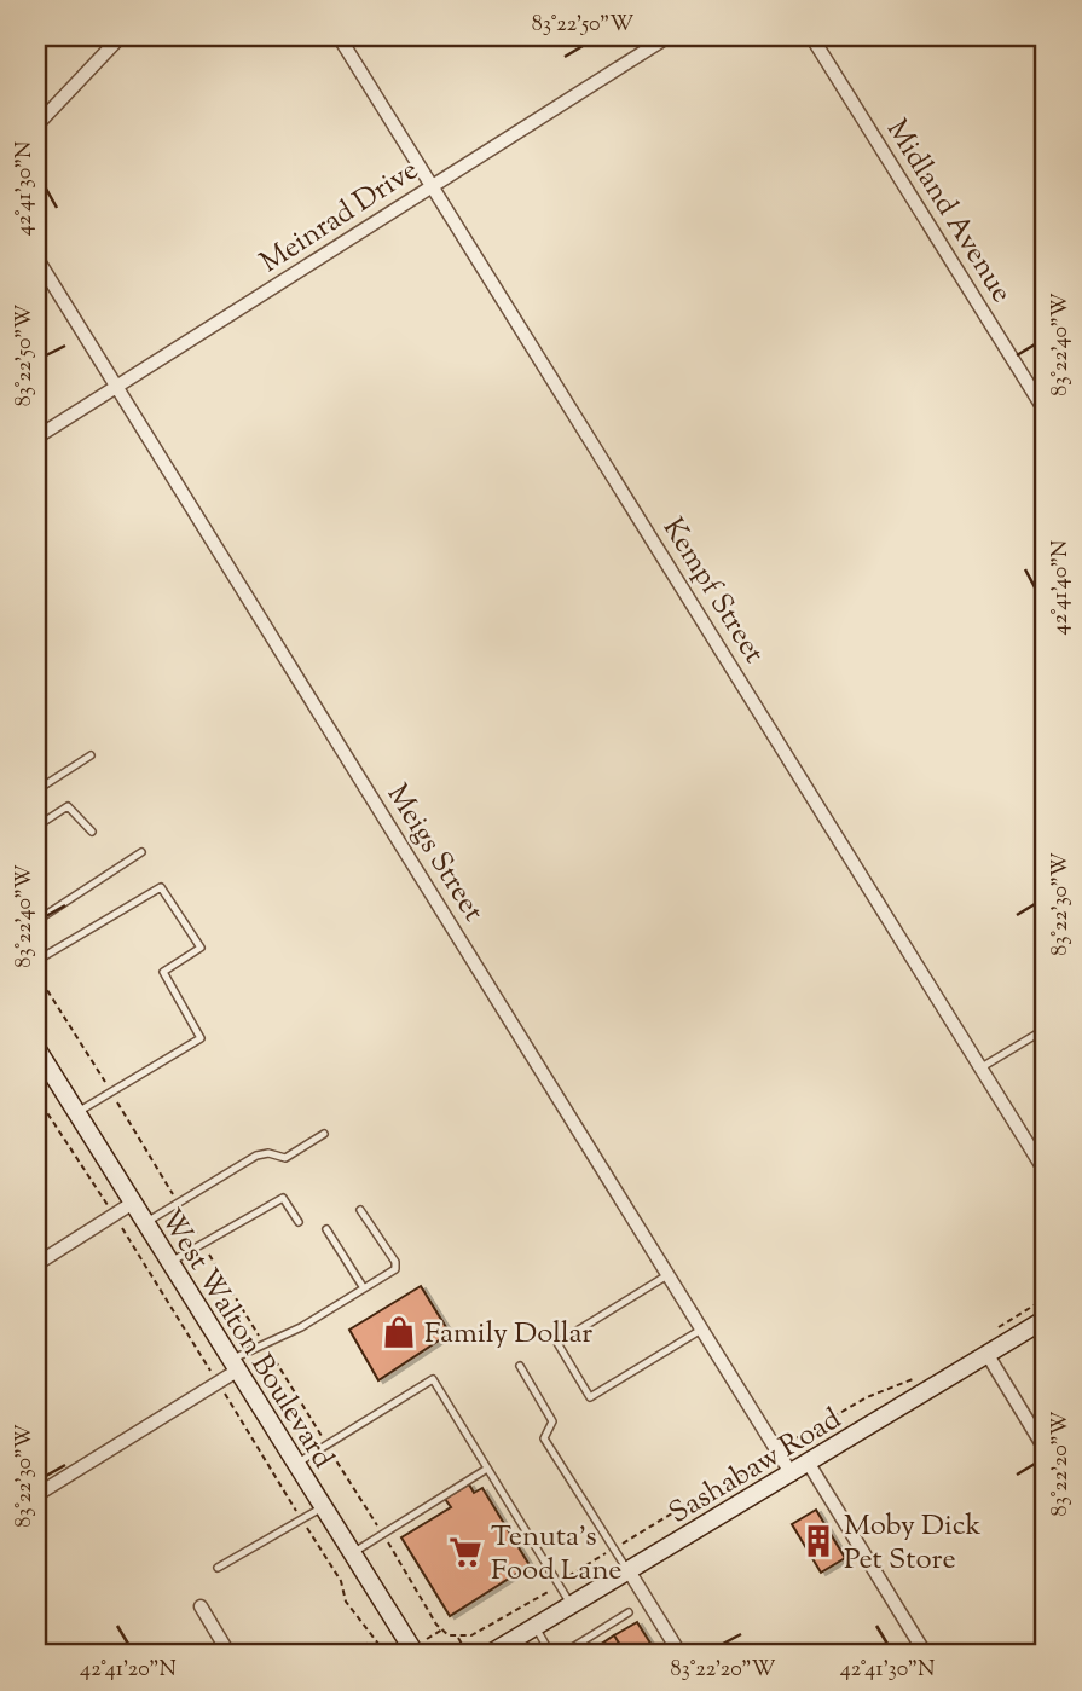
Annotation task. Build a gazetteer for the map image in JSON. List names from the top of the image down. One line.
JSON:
{"streets":{"main road":["West Walton Boulevard","Sashabaw Road"],"street":["Midland Avenue","Meinrad Drive","Kempf Street","Meigs Street"]},"crossings":[["Meinrad Drive","Kempf Street"],["Meinrad Drive","Meigs Street"],["Meigs Street","Sashabaw Road"]],"places":{"shop":["Family Dollar"],"building":["Moby Dick Pet Store"],"supermarket":["Tenuta's Food Lane"]},"coordinates":["83°22'50\"W","42°41'30\"N","83°22'40\"W","42°41'40\"N","83°22'30\"W","83°22'20\"W","42°41'20\"N"]}
